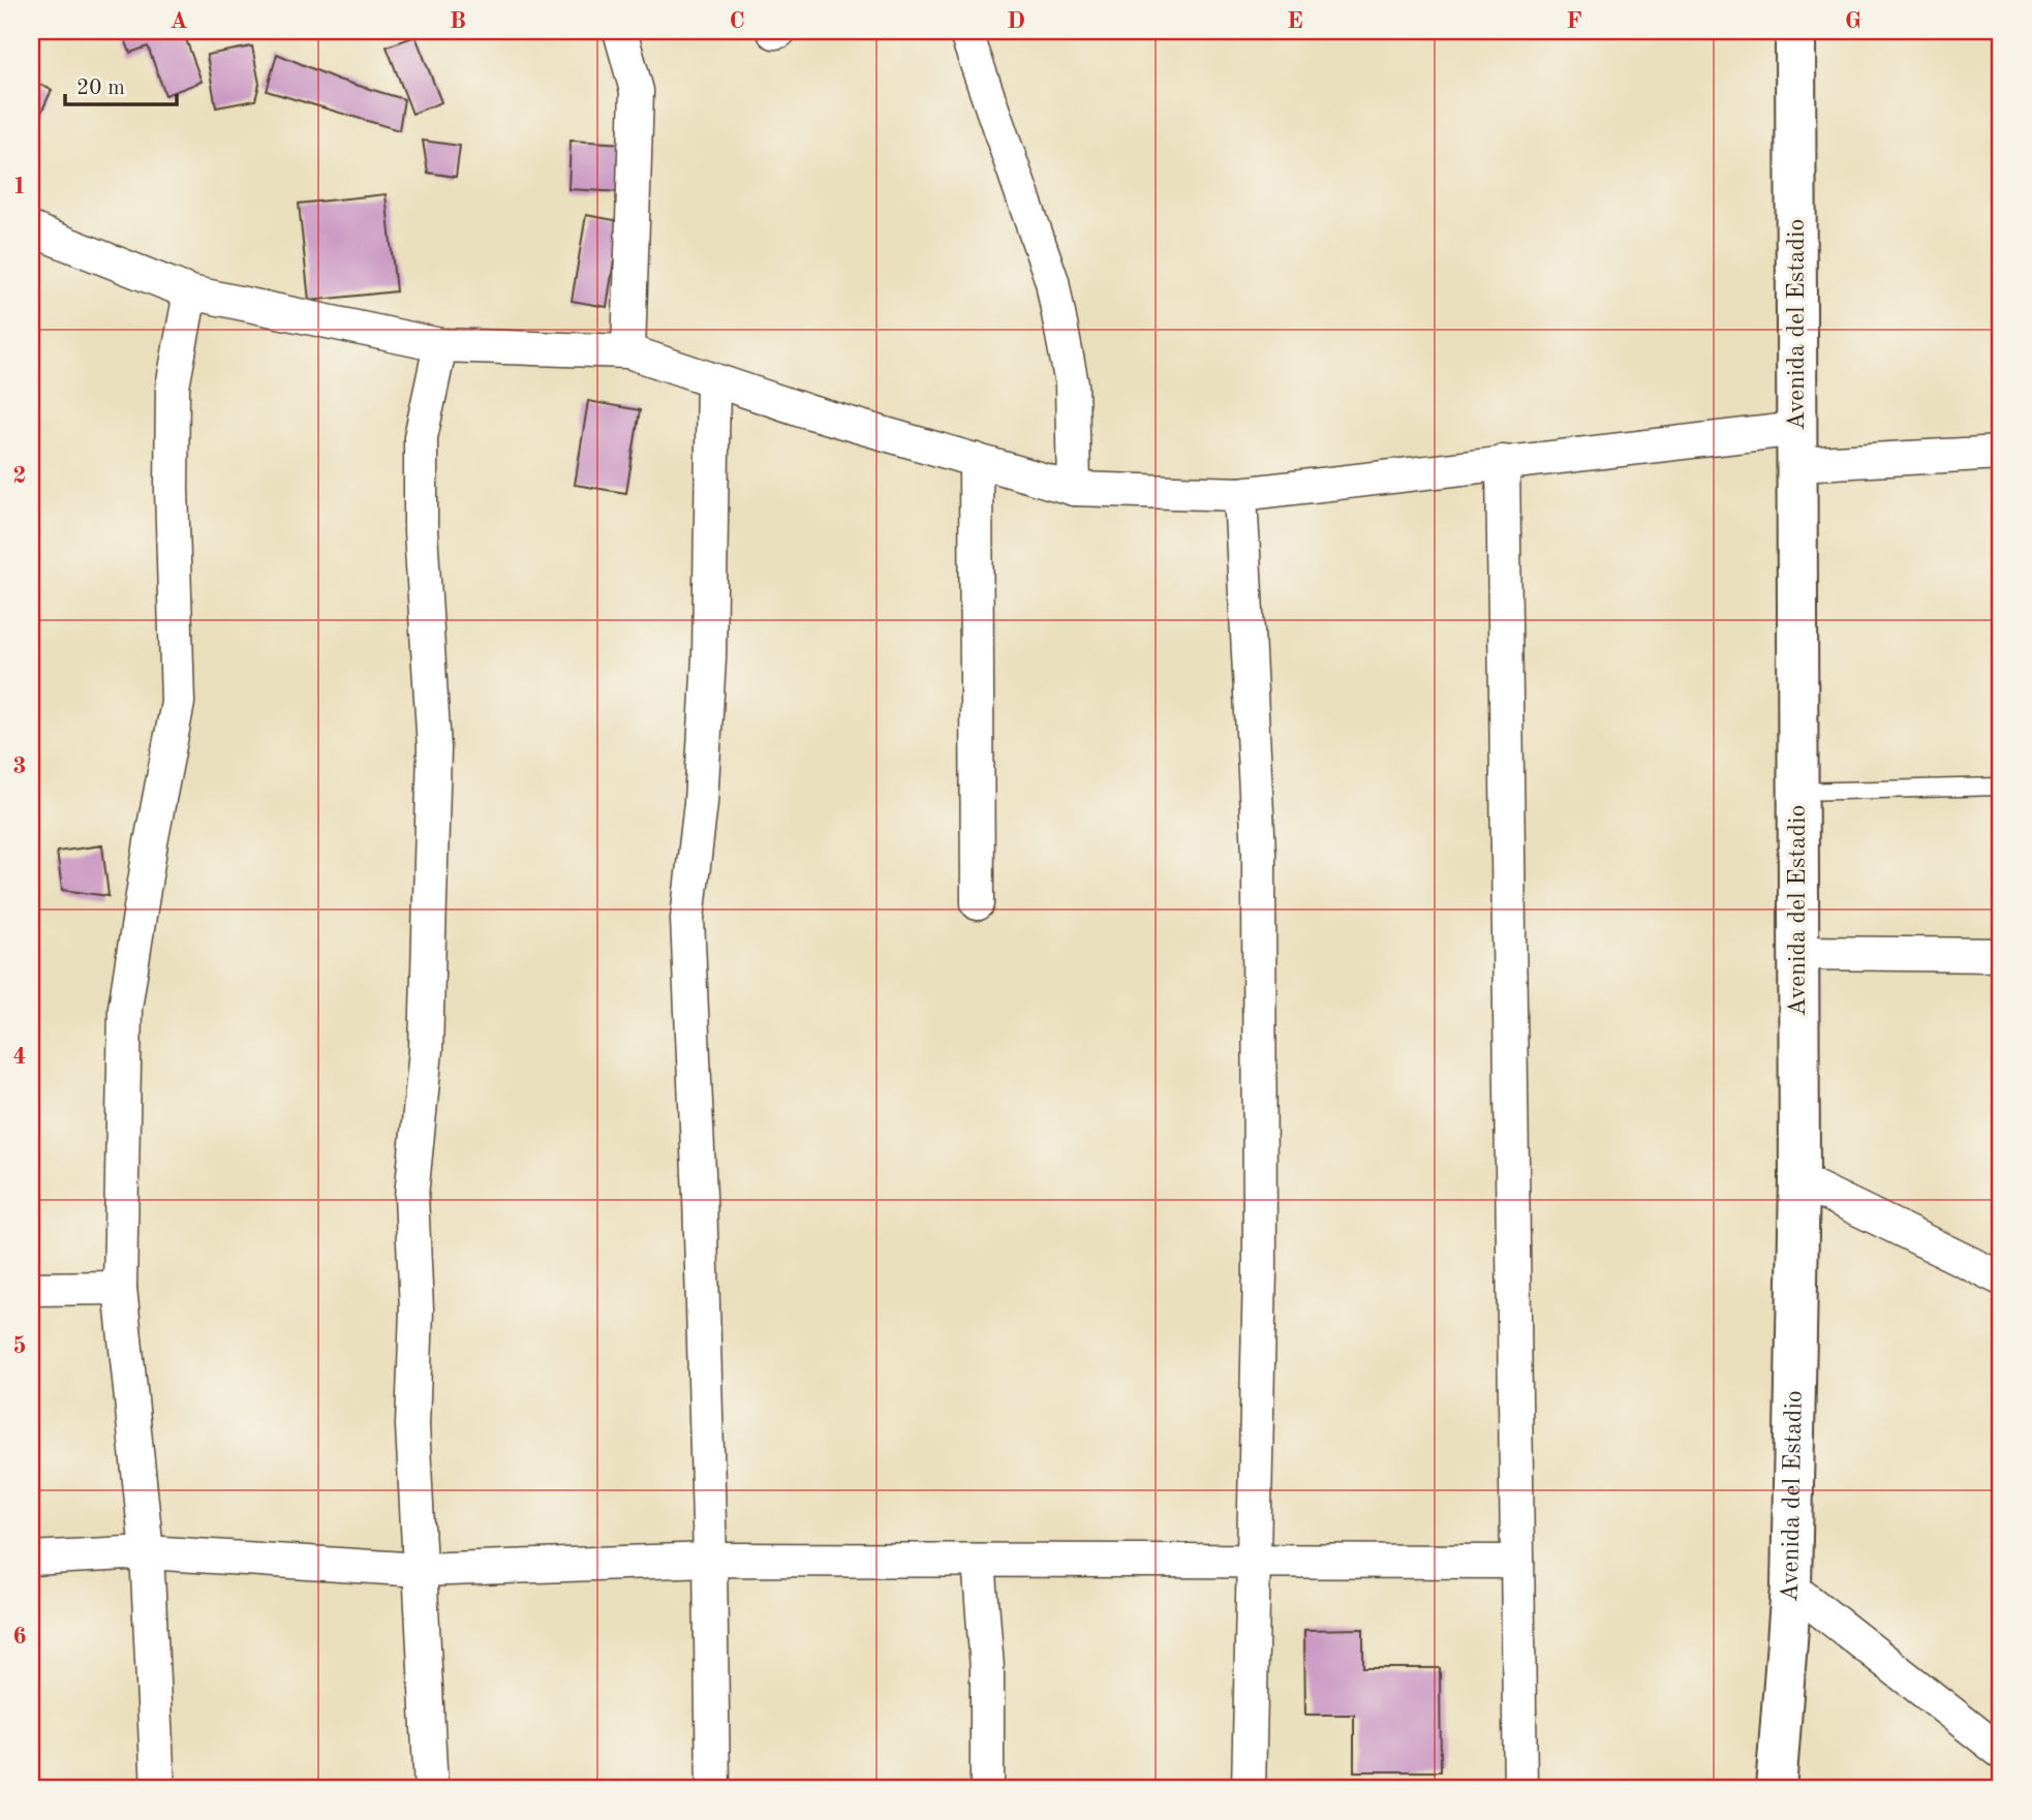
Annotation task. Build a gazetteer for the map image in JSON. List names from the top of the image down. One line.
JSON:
{"streets":{"street":["Avenida del Estadio"]},"scale_bar":"20 m","grid":{"columns":["A","B","C","D","E","F","G"],"rows":["1","2","3","4","5","6"]}}
